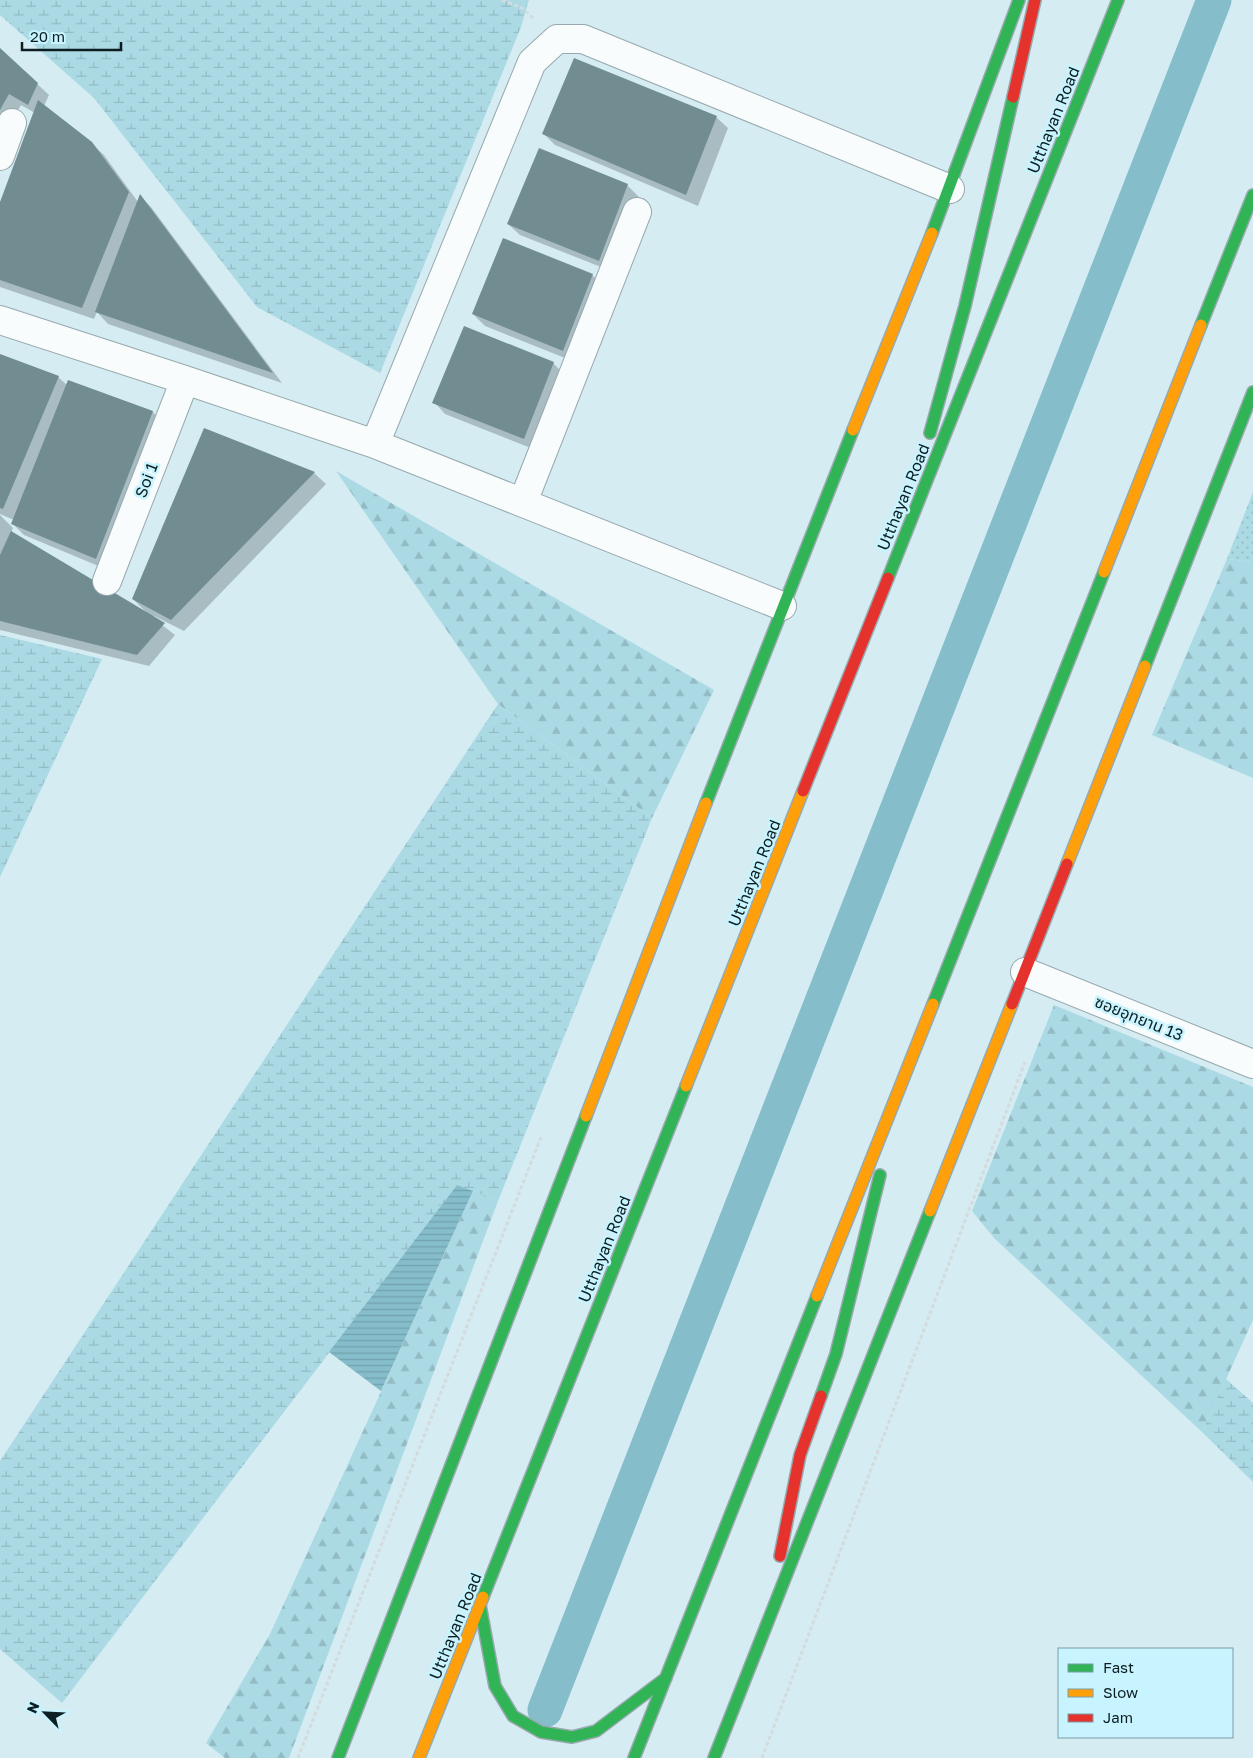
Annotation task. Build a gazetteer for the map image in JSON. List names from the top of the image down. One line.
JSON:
{"streets":{"main road":["Utthayan Road"],"street":["Soi 1","ซอยอุทยาน 13"]},"legend":["Fast","Slow","Jam"],"scale_bar":"20 m","north":"top left"}
